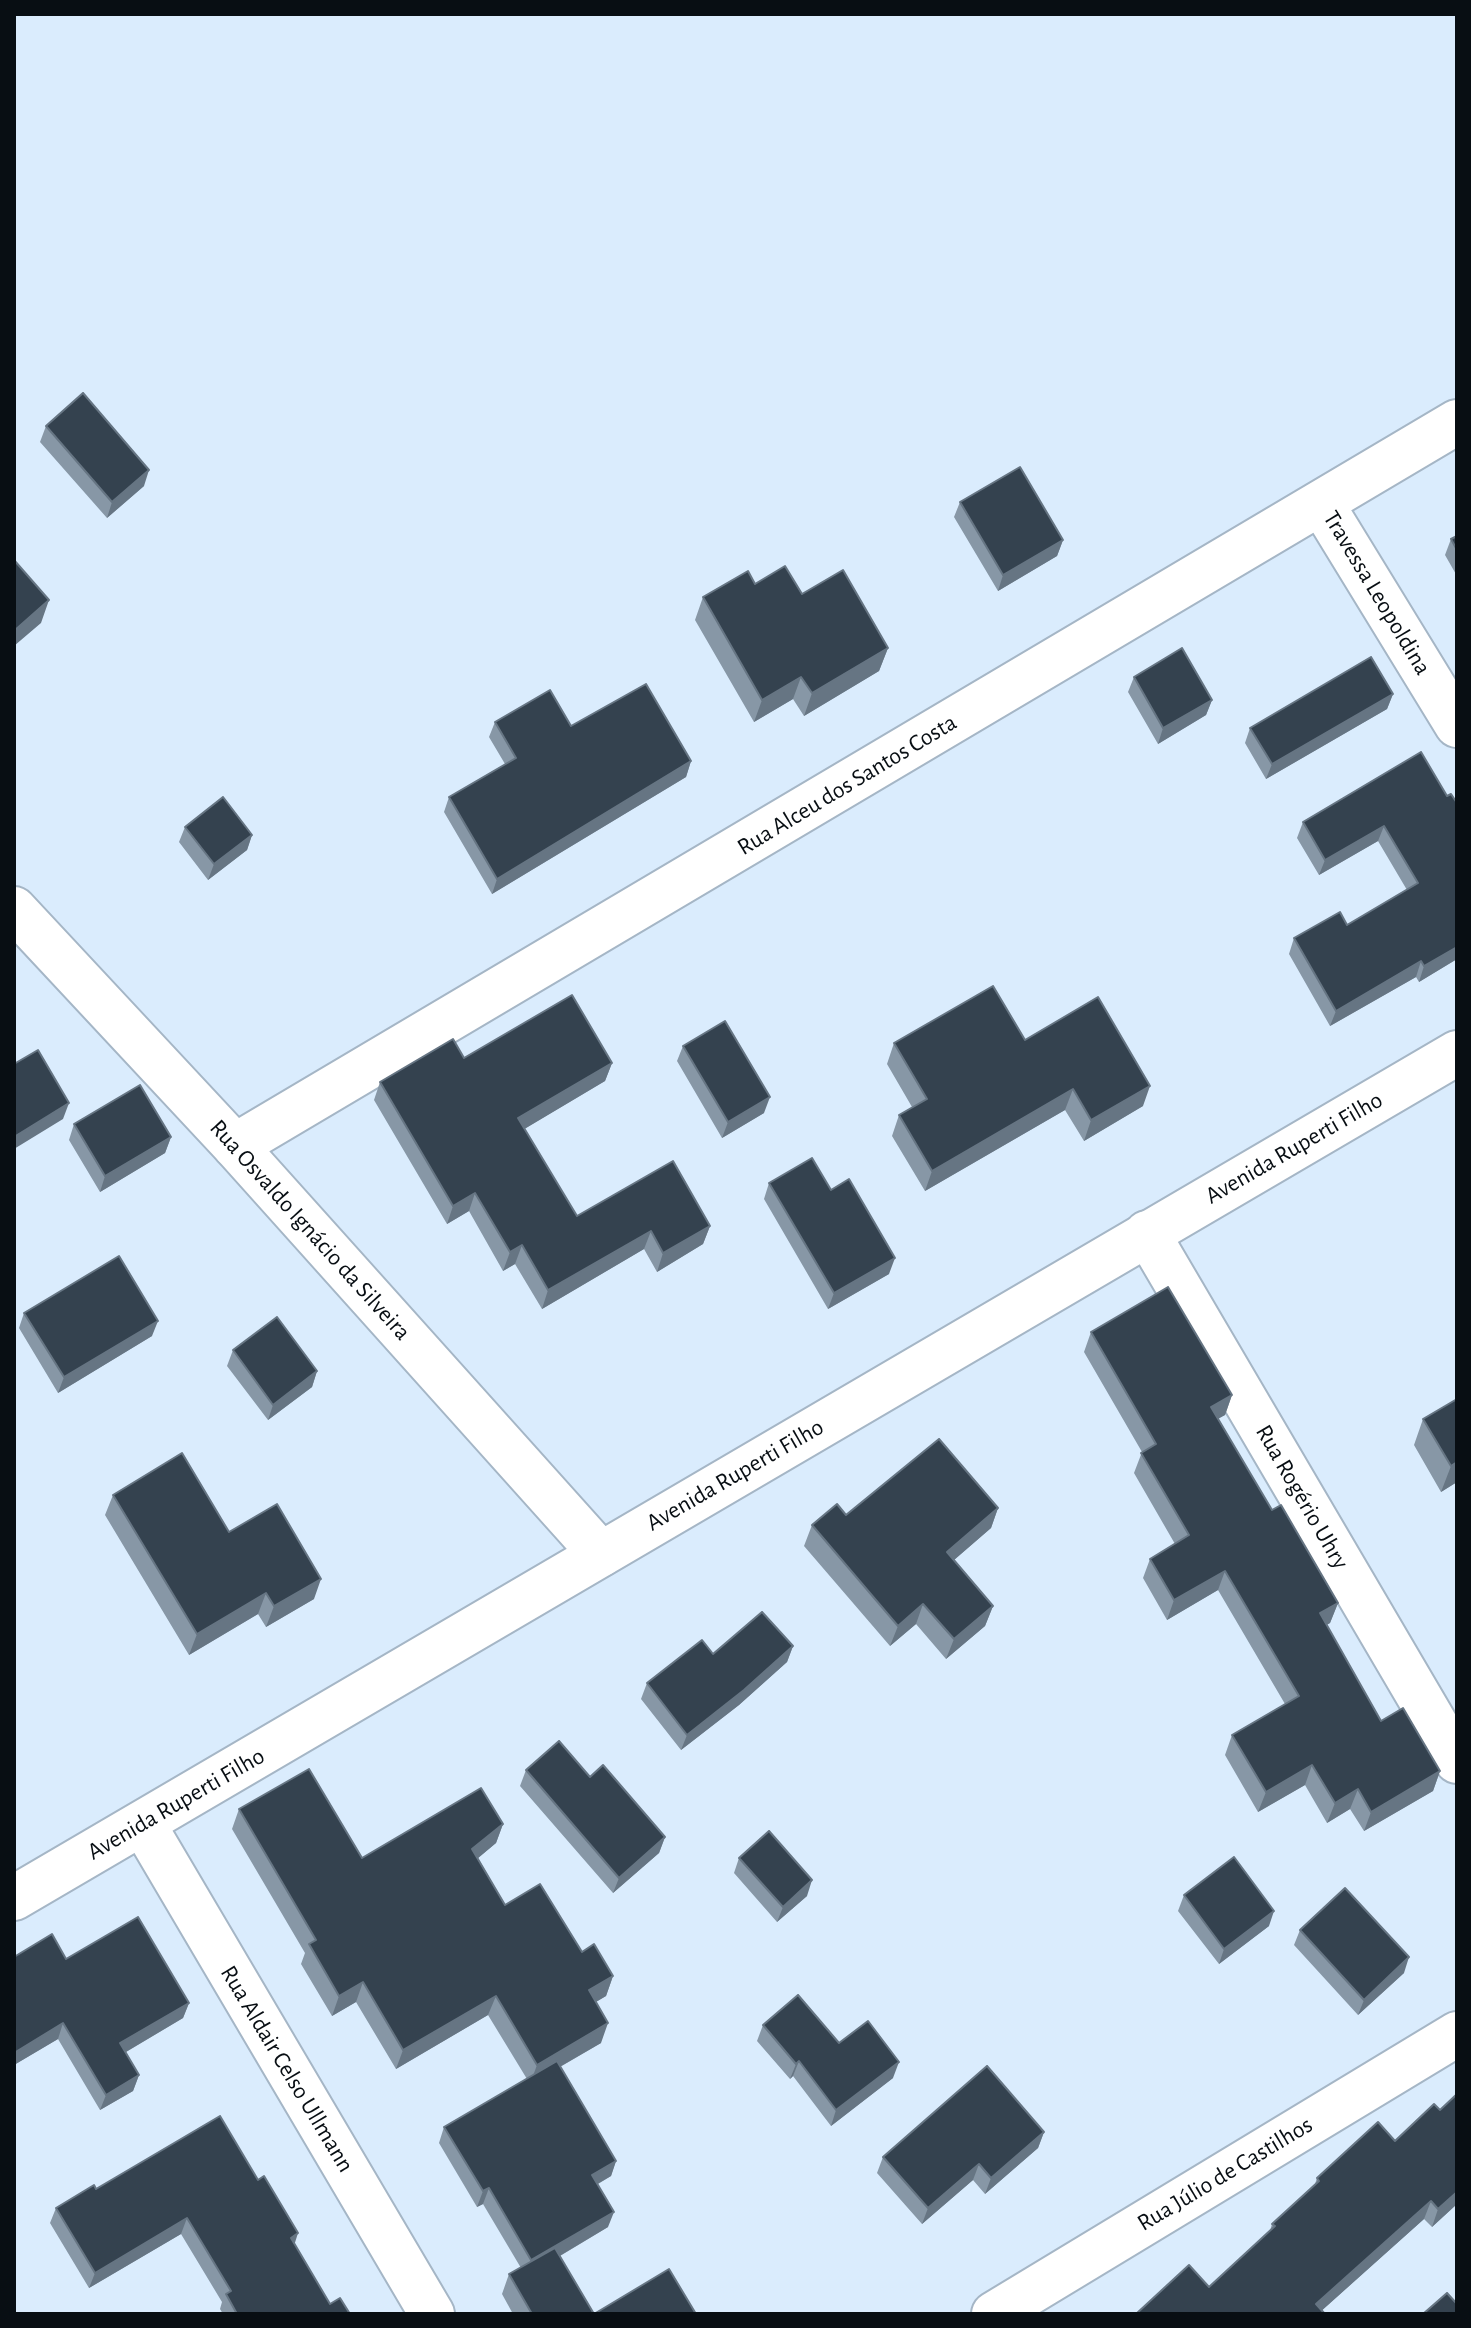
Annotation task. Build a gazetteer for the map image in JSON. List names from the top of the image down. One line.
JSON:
{"streets":{"street":["Travessa Leopoldina","Rua Alceu dos Santos Costa","Avenida Ruperti Filho","Rua Osvaldo Ignácio da Silveira","Rua Rogério Uhry","Rua Aldair Celso Ullmann","Rua Júlio de Castilhos"]},"crossings":[["Travessa Leopoldina","Rua Alceu dos Santos Costa"],["Rua Alceu dos Santos Costa","Rua Osvaldo Ignácio da Silveira"],["Avenida Ruperti Filho","Rua Osvaldo Ignácio da Silveira"],["Avenida Ruperti Filho","Rua Rogério Uhry"],["Avenida Ruperti Filho","Rua Aldair Celso Ullmann"]]}
